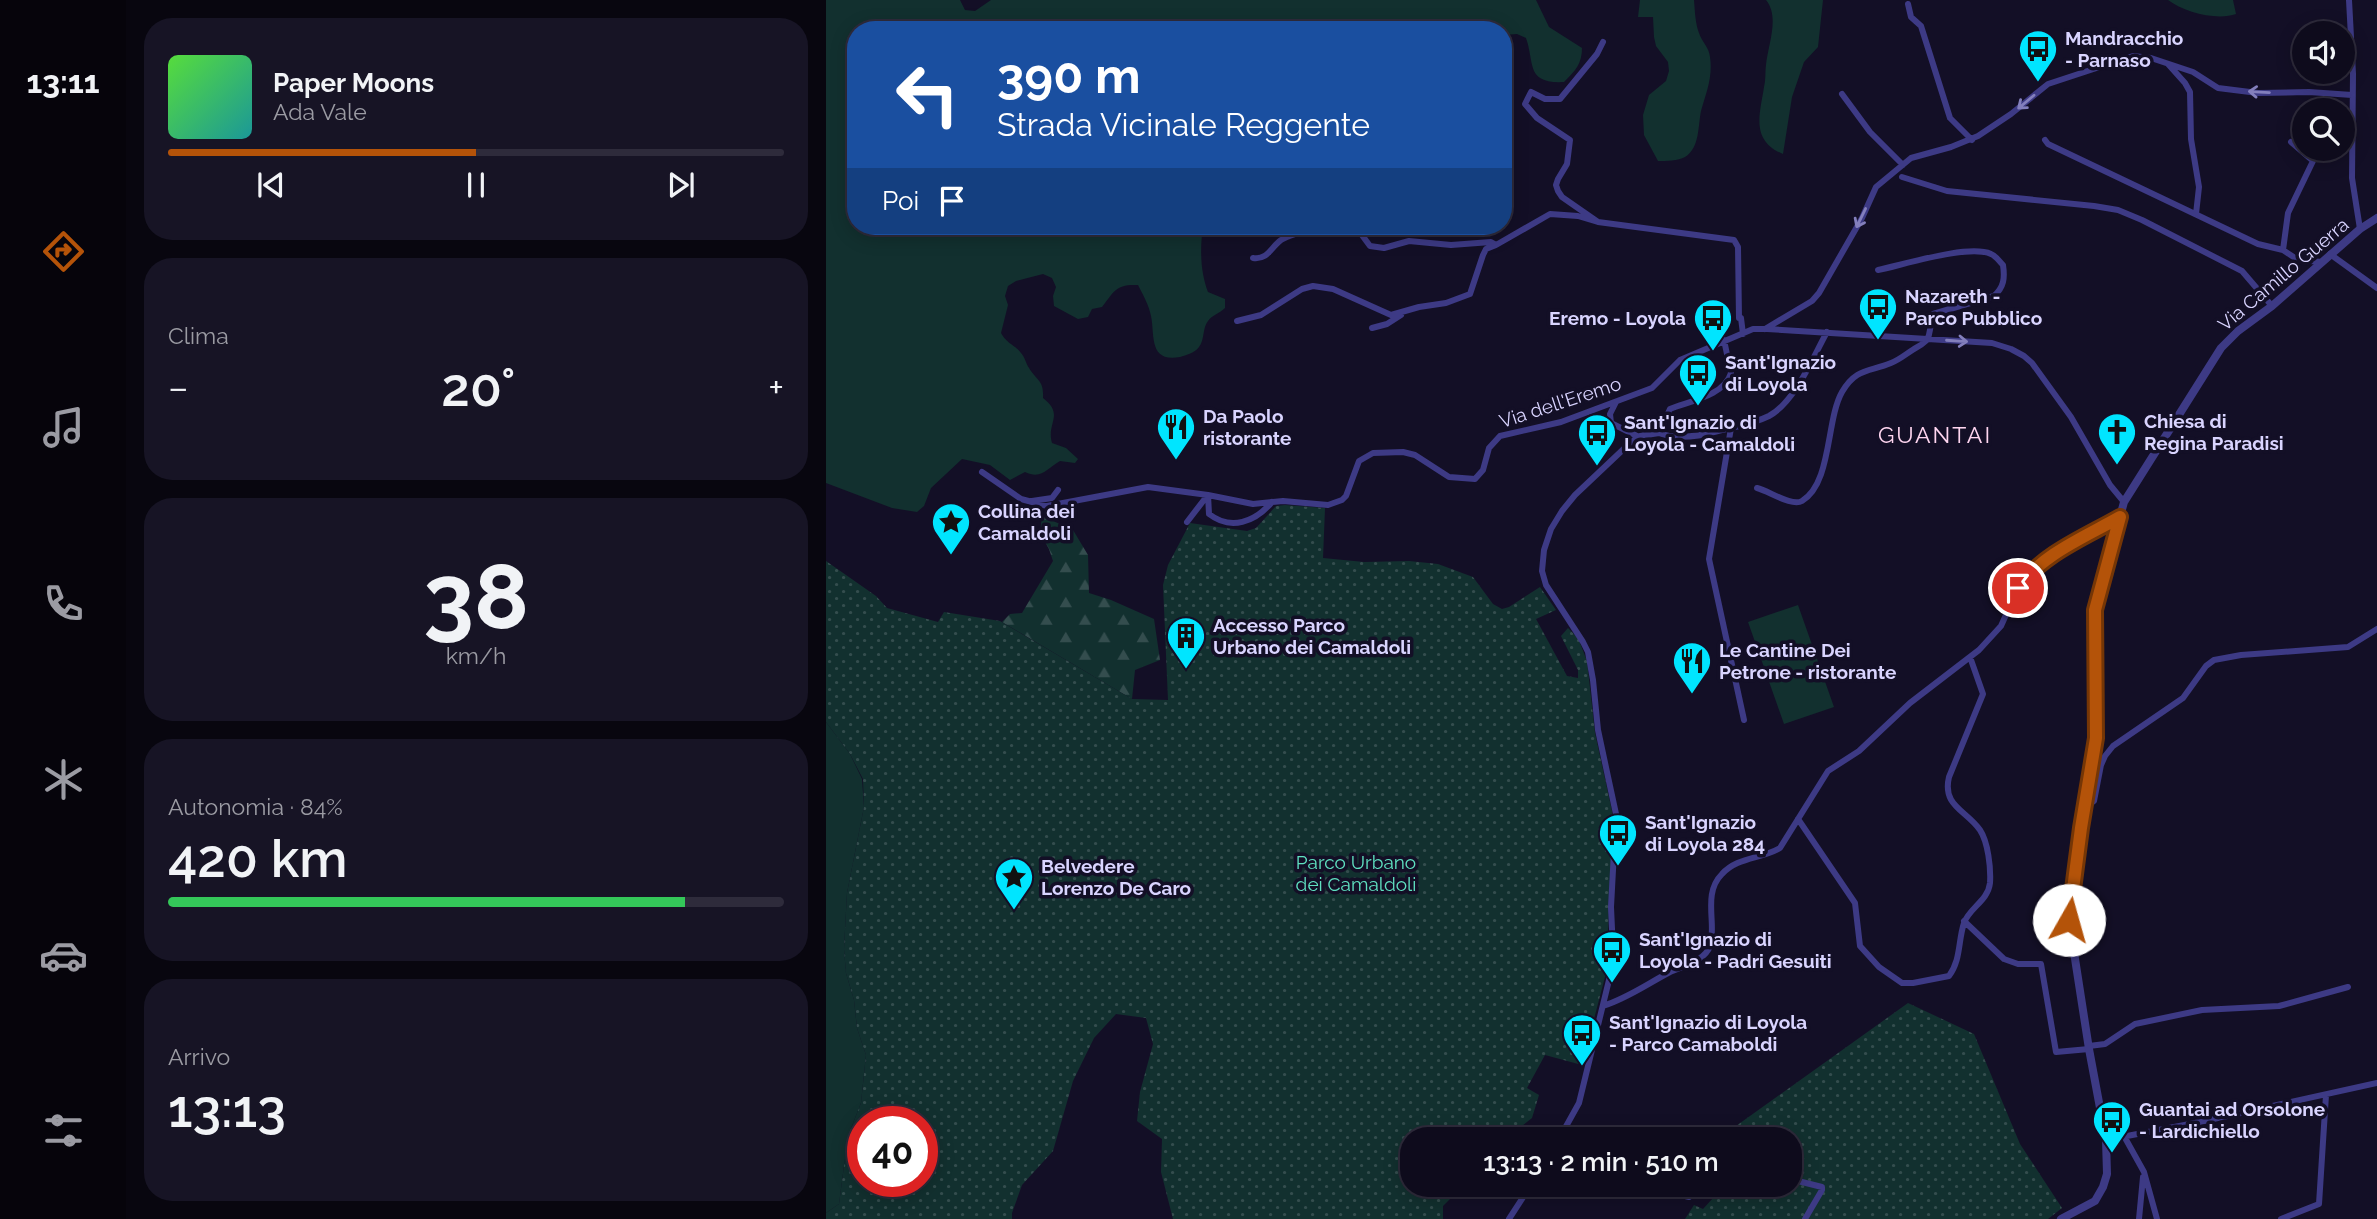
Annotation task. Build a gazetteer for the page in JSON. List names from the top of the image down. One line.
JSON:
{"streets":{"street":["Via Camillo Guerra","Via dell'Eremo"]},"districts":["GUANTAI"],"parks":["Parco Urbano dei Camaldoli"],"places":{"bus stop":["Mandracchio - Parnaso","Nazareth - Parco Pubblico","Eremo - Loyola","Sant'Ignazio di Loyola","Sant'Ignazio di Loyola - Camaldoli","Sant'Ignazio di Loyola 284","Sant'Ignazio di Loyola - Padri Gesuiti","Sant'Ignazio di Loyola - Parco Camaboldi","Guantai ad Orsolone - Lardichiello"],"restaurant":["Da Paolo ristorante","Le Cantine Dei Petrone - ristorante"],"church":["Chiesa di Regina Paradisi"],"place":["Collina dei Camaldoli","Belvedere Lorenzo De Caro"],"building":["Accesso Parco Urbano dei Camaldoli"]},"page":{"tabs":"13:11","turn":["390 m","Strada Vicinale Reggente"],"song":["Paper Moons","Ada Vale"],"then":"Poi","tile":["Clima",["38","km/h"],["Autonomia · 84%","420 km"],["Arrivo","13:13"]],"heat":["−","20°","+"],"limit":"40","trip":"13:13 · 2 min · 510 m"}}
